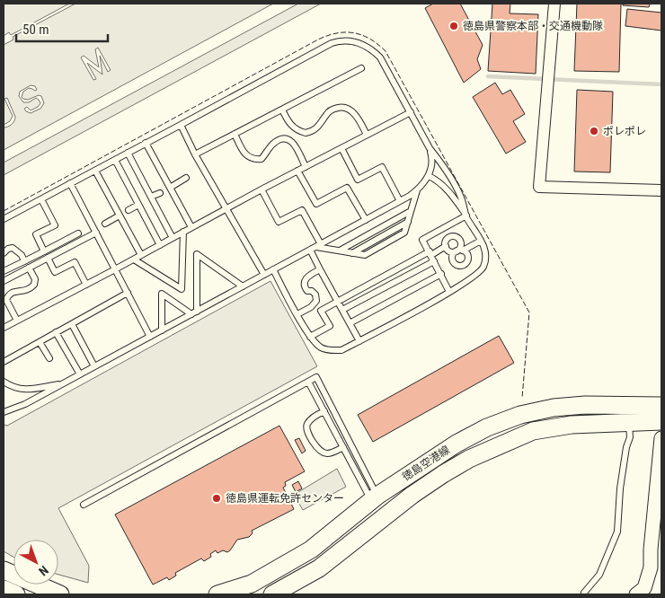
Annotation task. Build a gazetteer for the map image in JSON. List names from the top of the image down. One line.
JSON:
{"streets":{"main road":["徳島空港線"]},"places":["徳島県警察本部・交通機動隊","ポレポレ","徳島県運転免許センター"],"scale_bar":"50 m","north":"bottom right"}
